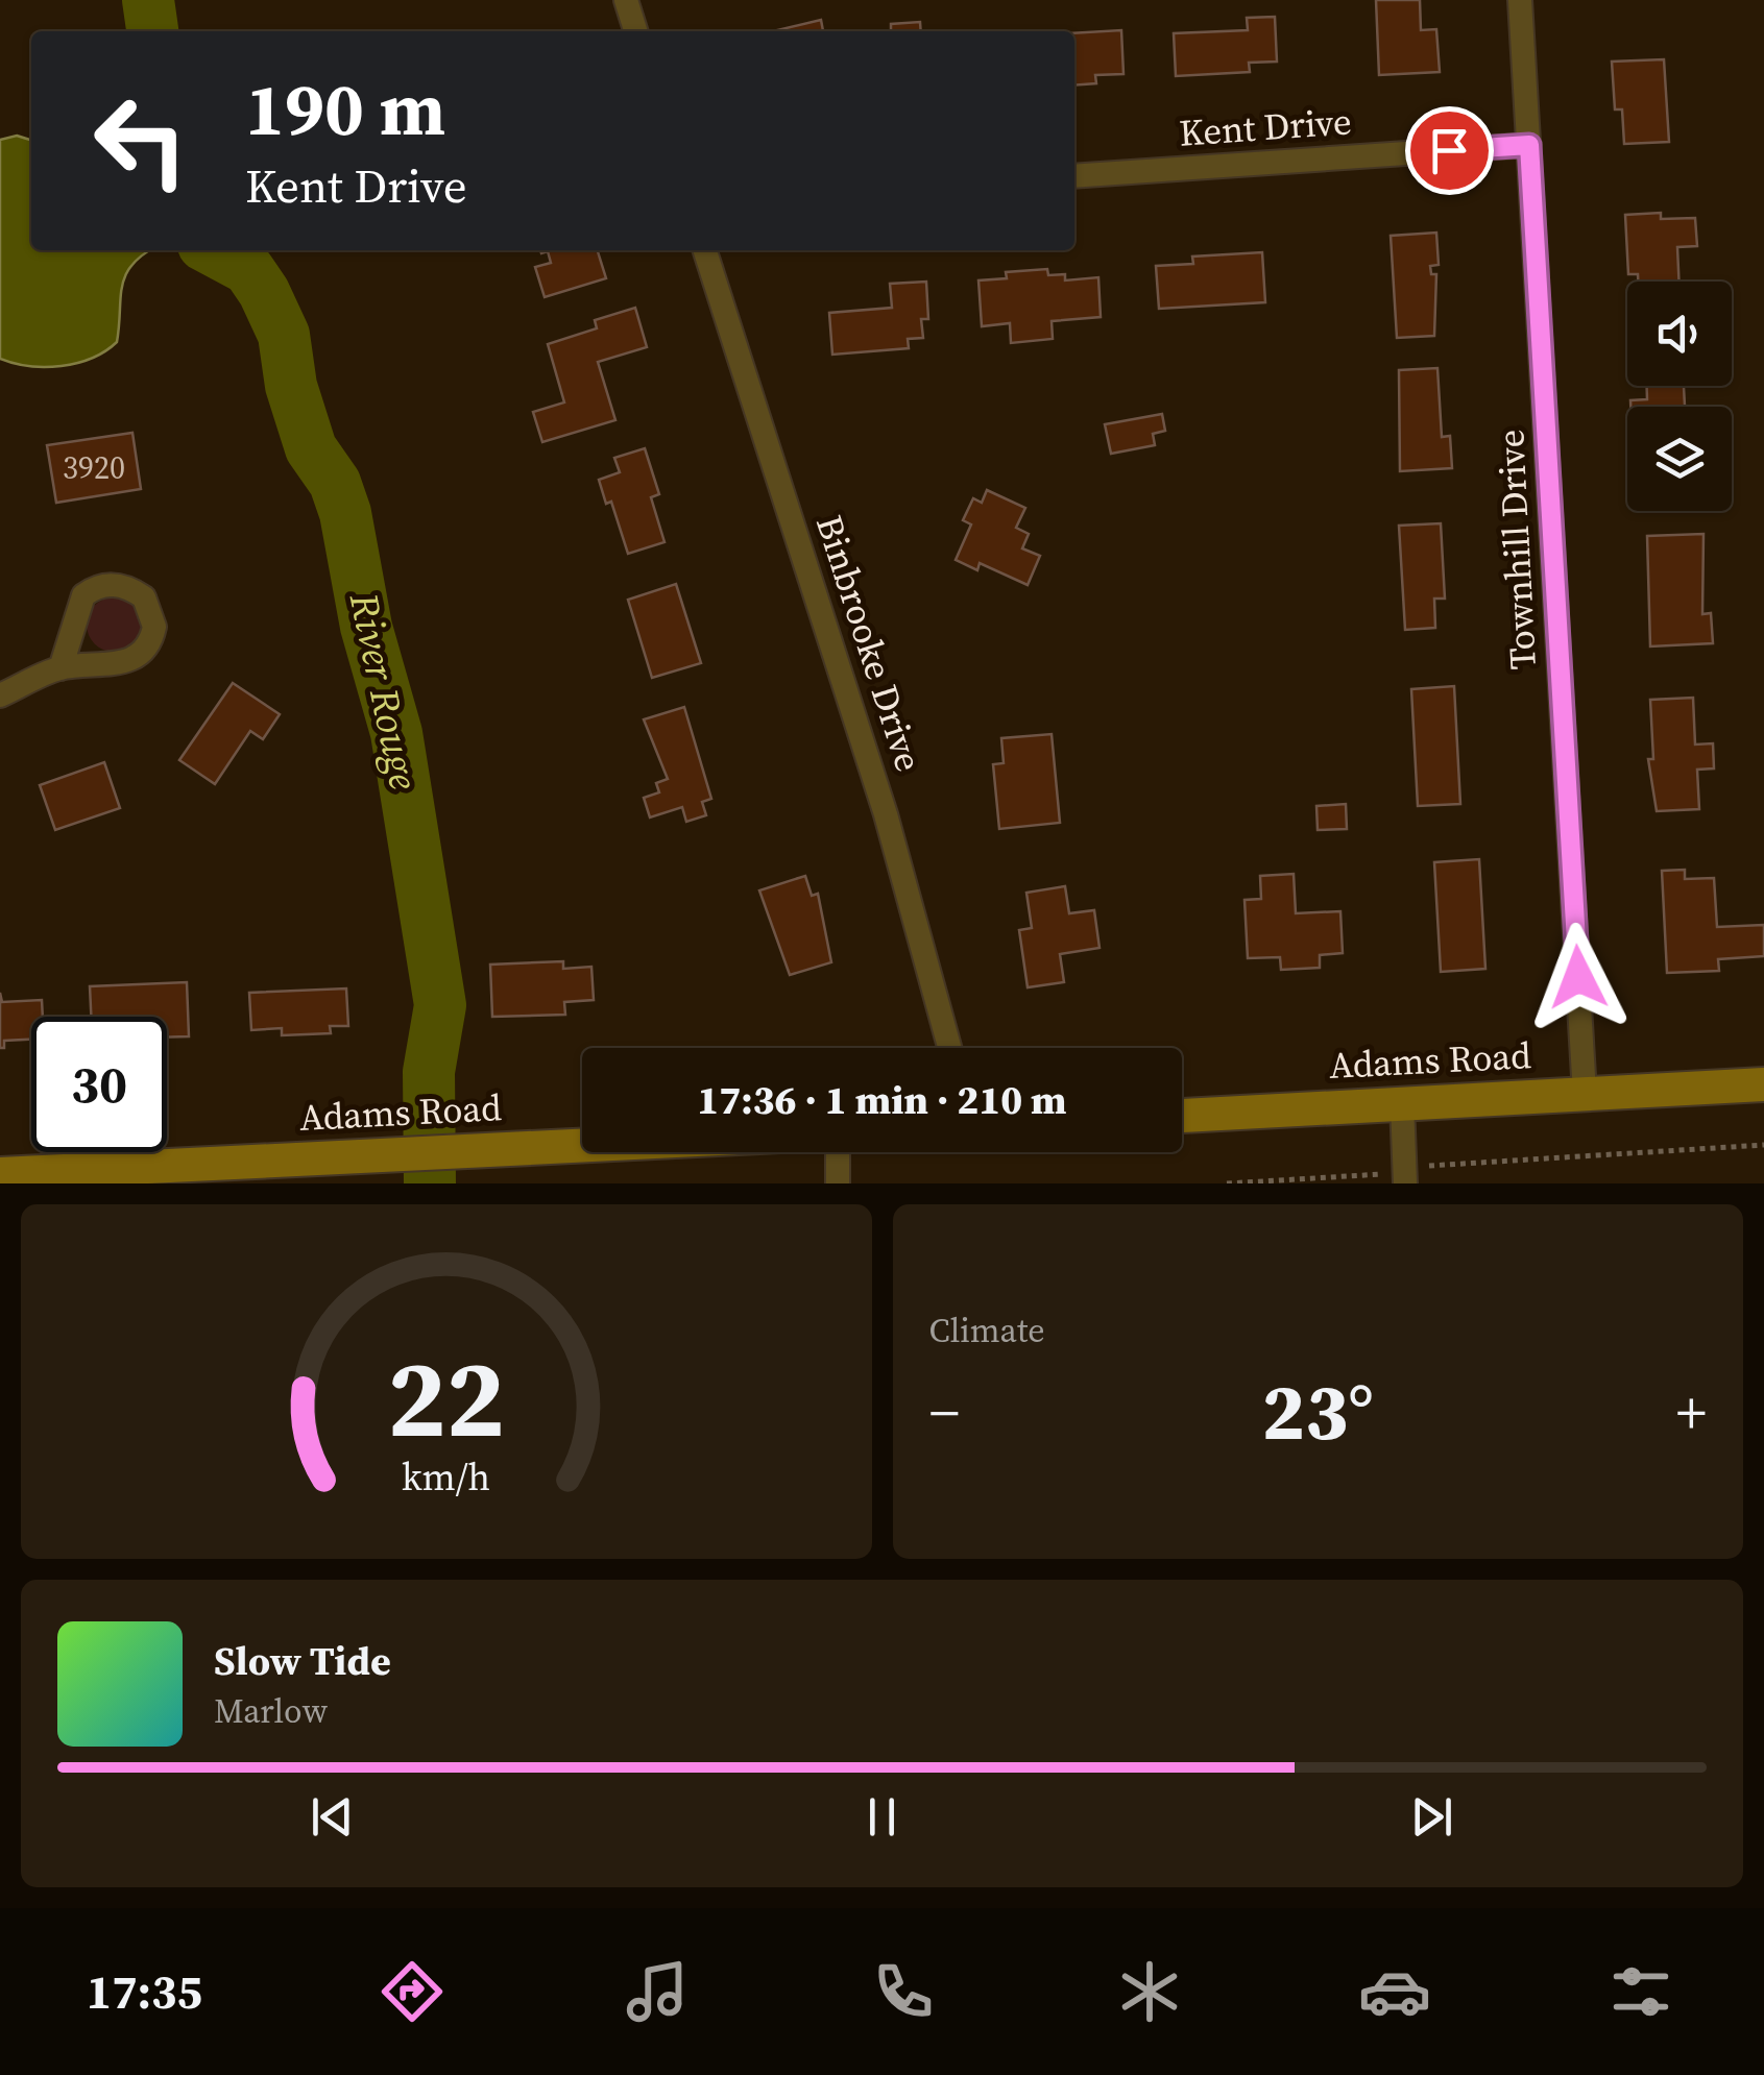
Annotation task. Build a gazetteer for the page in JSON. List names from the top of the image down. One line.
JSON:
{"streets":{"street":["Kent Drive","Townhill Drive","Binbrooke Drive","Adams Road"]},"crossings":[["Kent Drive","Townhill Drive"],["Townhill Drive","Adams Road"]],"water":["River Rouge"],"house_numbers":["3920"],"page":{"turn":["190 m","Kent Drive"],"limit":"30","trip":"17:36 · 1 min · 210 m","tile":"Climate","heat":["−","23°","+"],"song":["Slow Tide","Marlow"],"tabs":"17:35","gauge":["22","km/h"]}}
